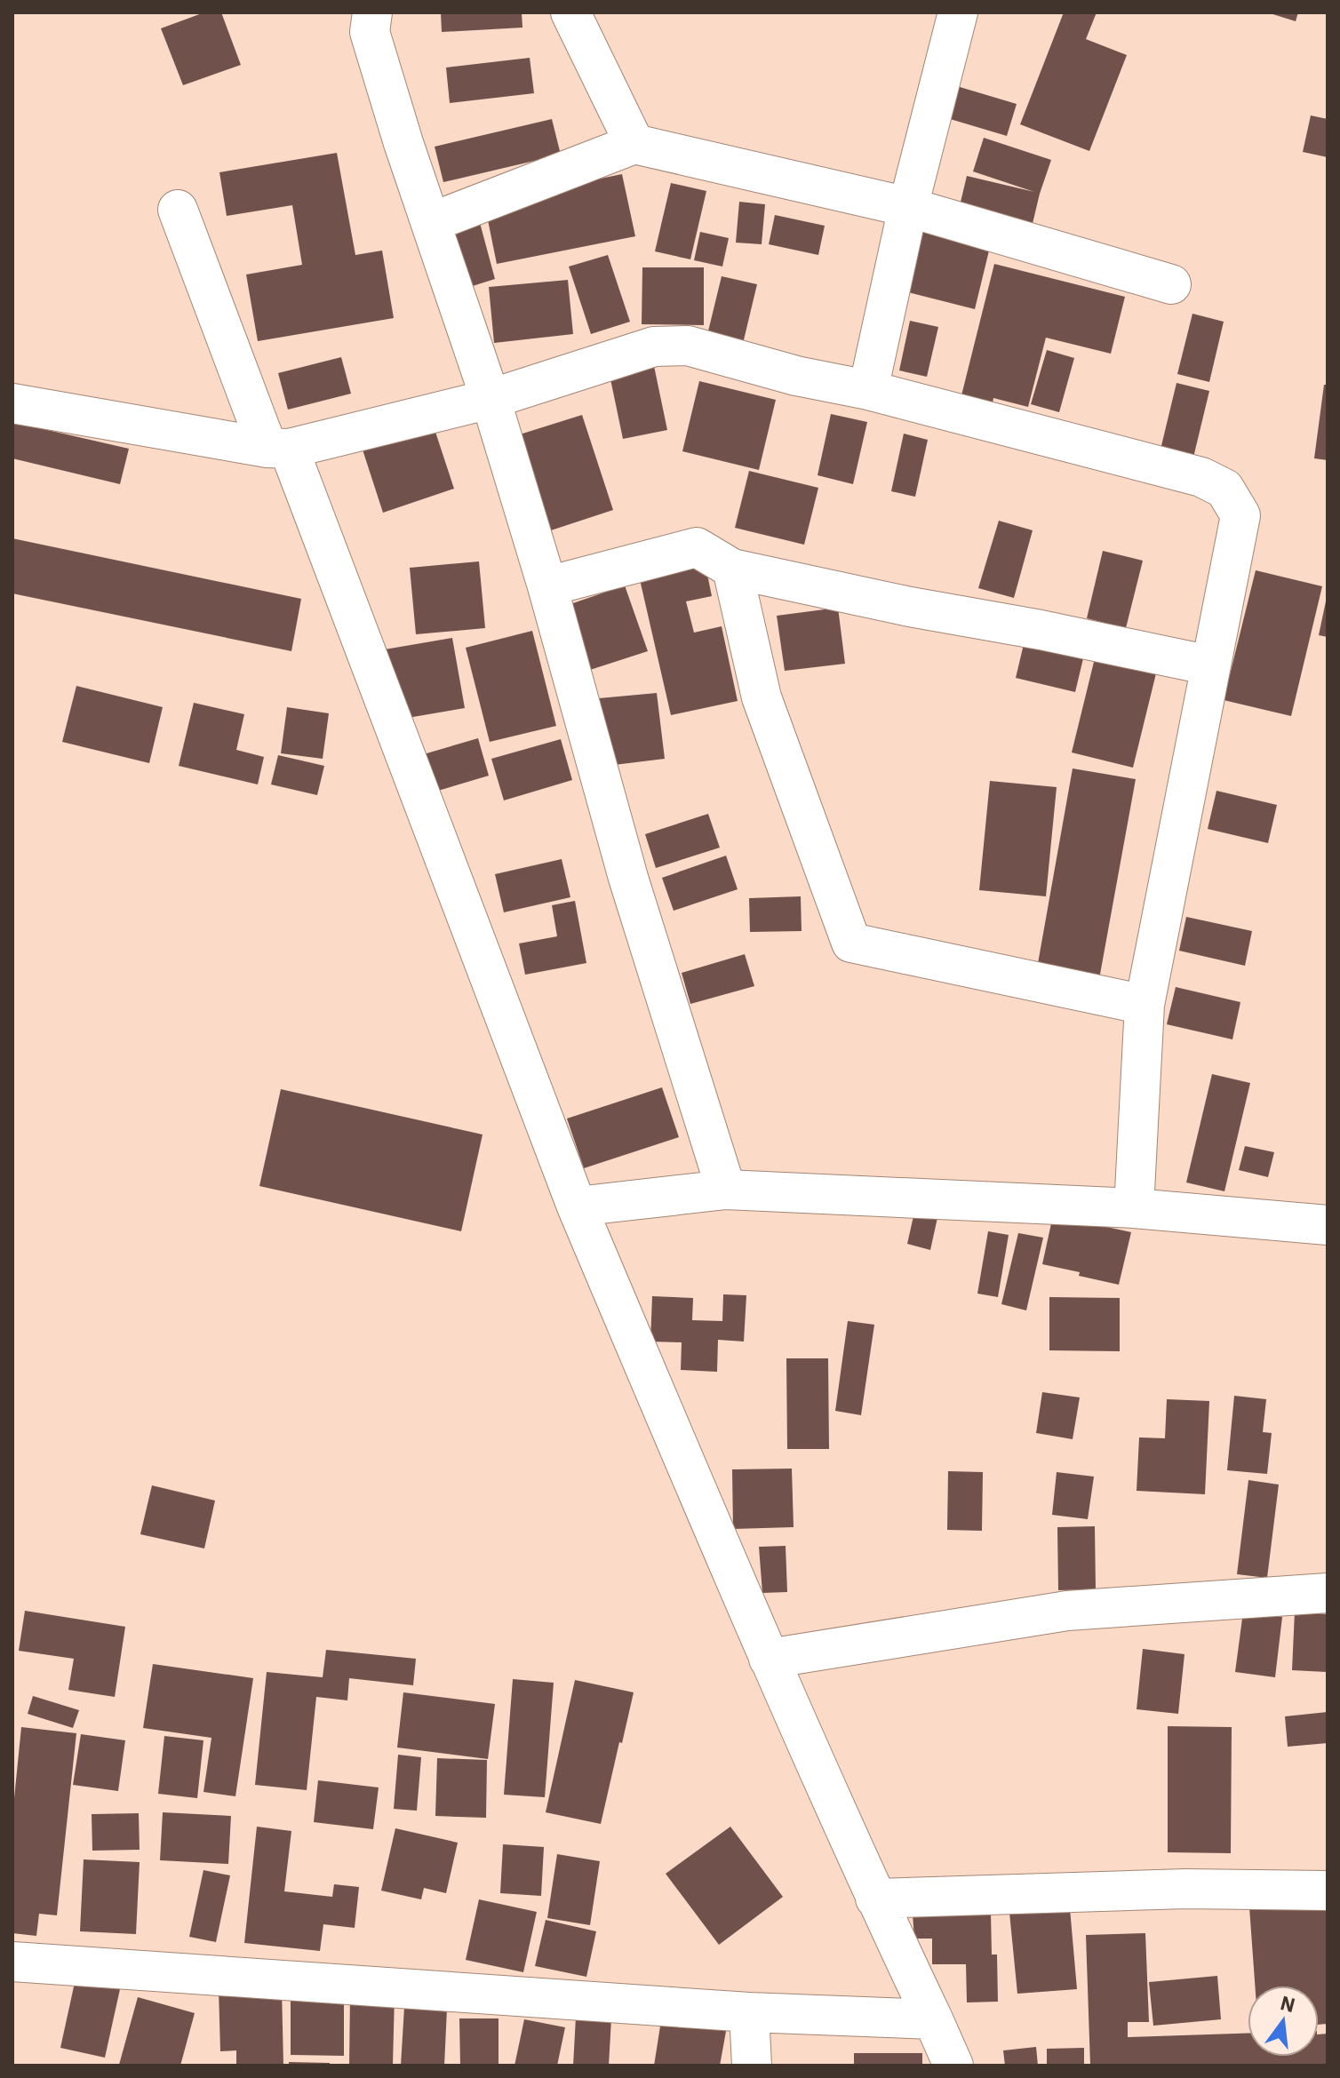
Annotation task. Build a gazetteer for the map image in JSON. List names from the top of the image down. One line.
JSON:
{"north":"top"}
